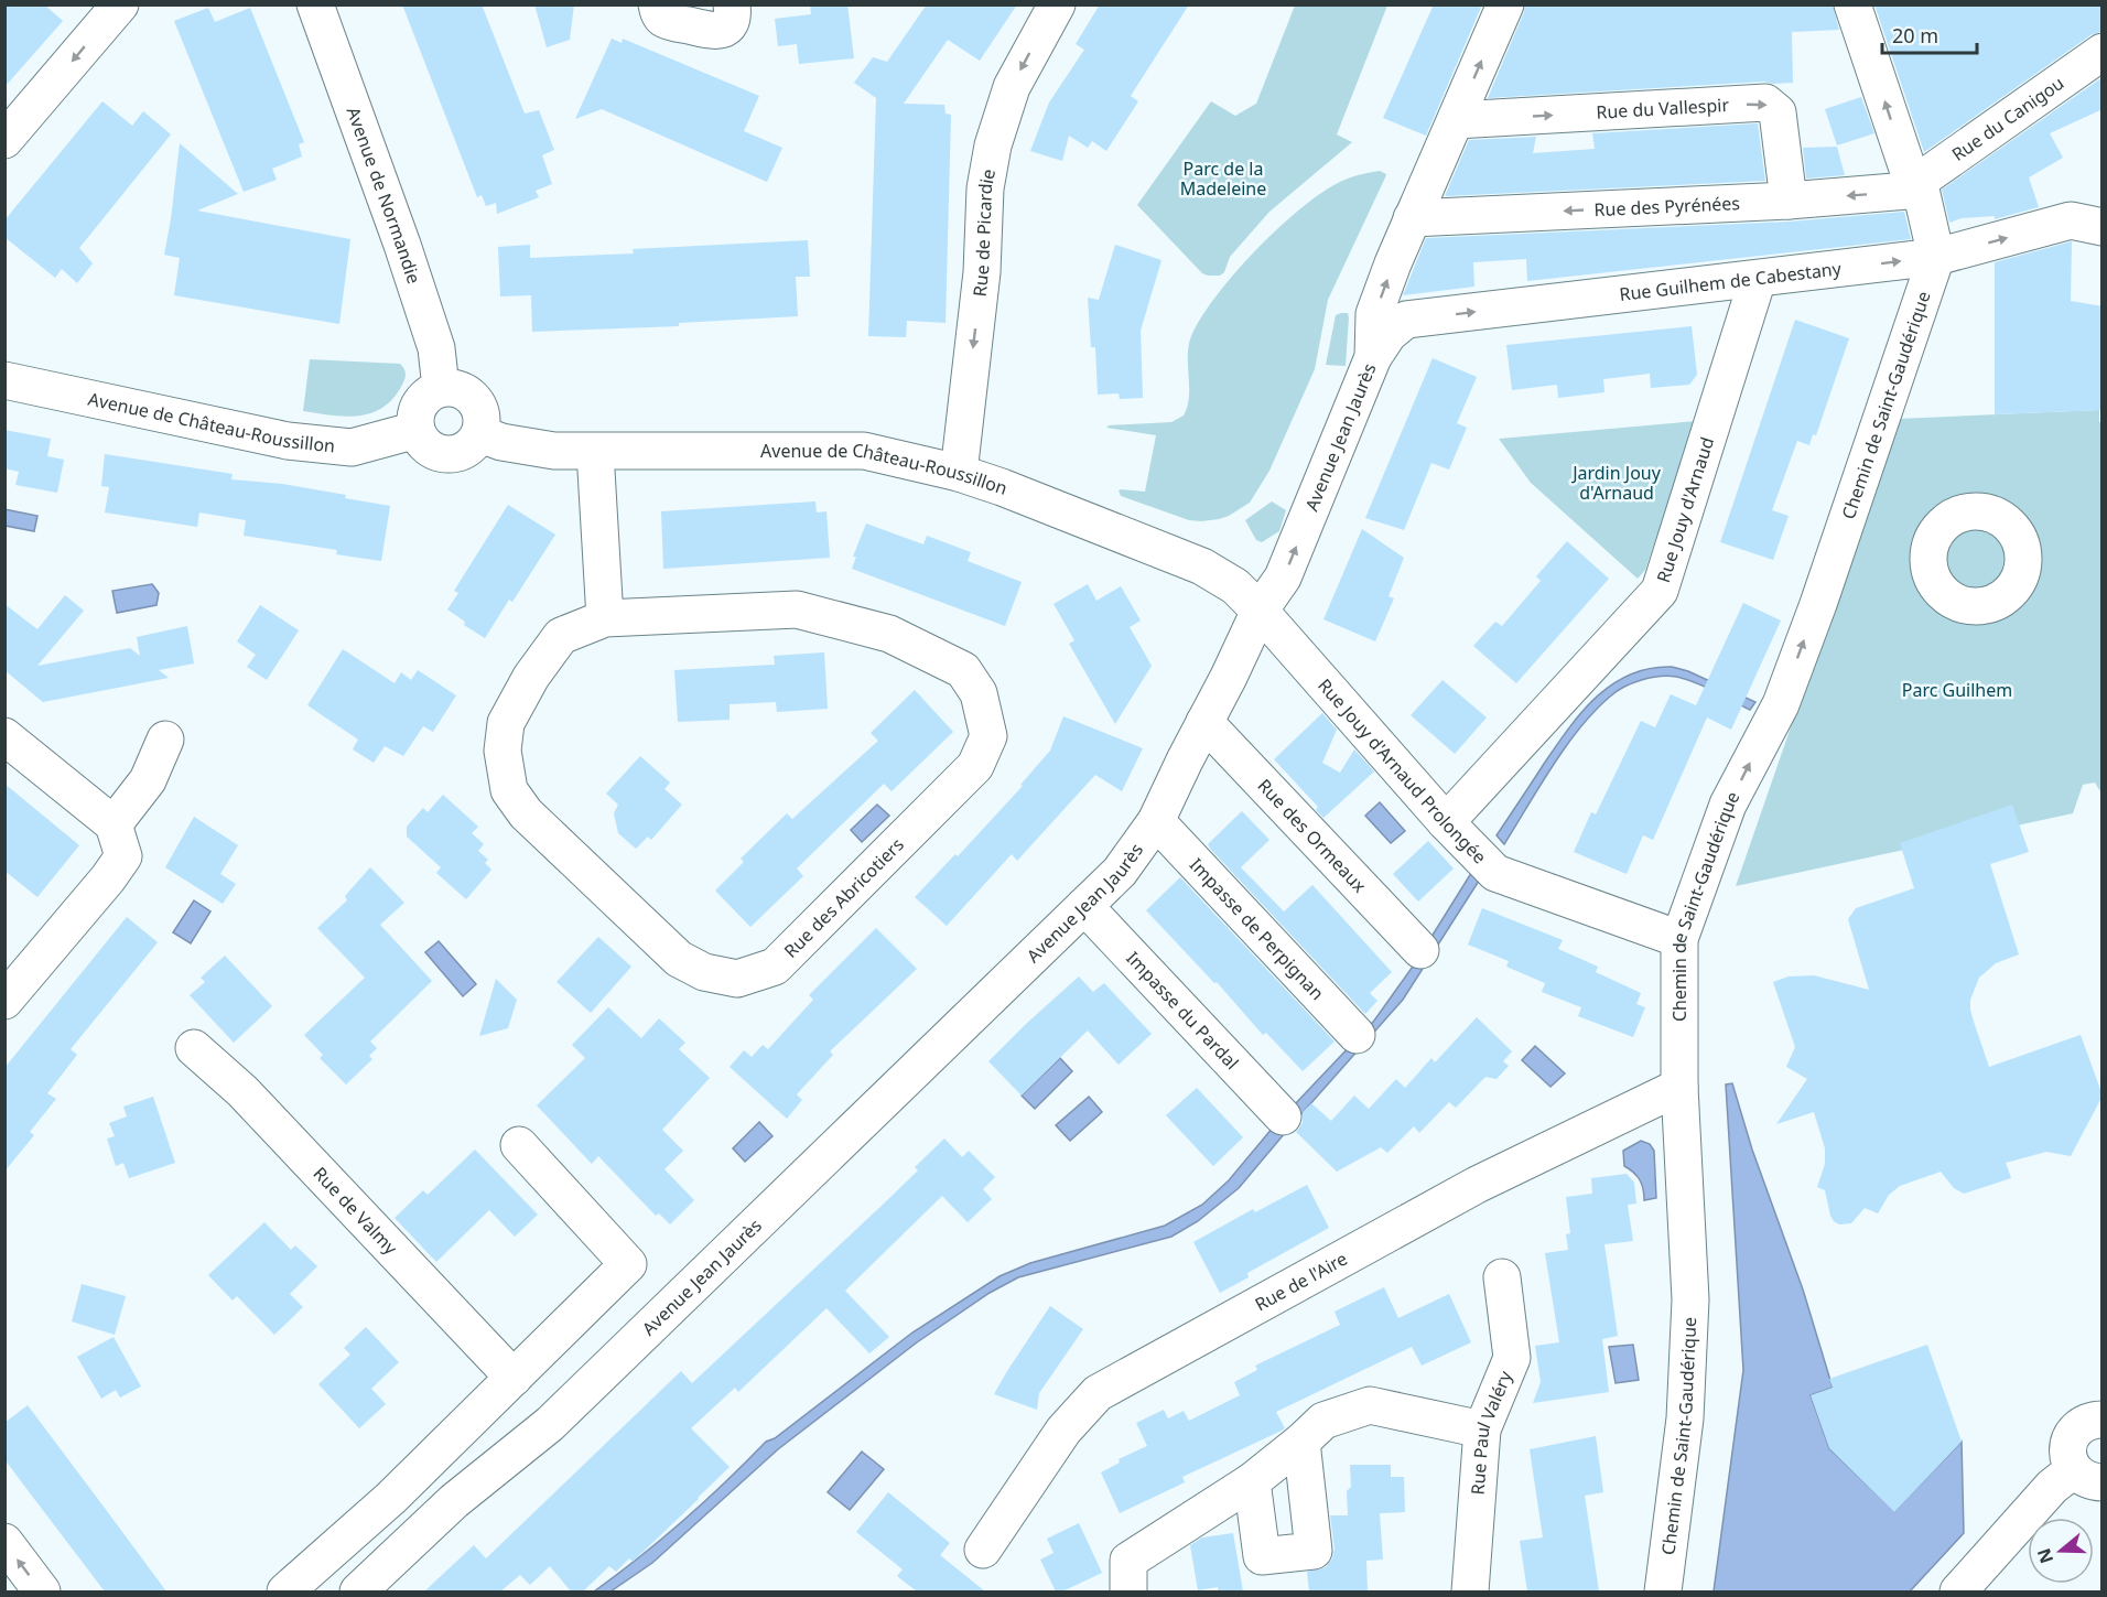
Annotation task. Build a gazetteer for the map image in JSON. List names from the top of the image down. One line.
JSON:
{"streets":{"street":["Rue du Vallespir","Rue du Canigou","Avenue de Normandie","Rue des Pyrénées","Rue de Picardie","Rue Guilhem de Cabestany","Chemin de Saint-Gaudérique","Avenue de Château-Roussillon","Avenue Jean Jaurès","Rue Jouy d'Arnaud","Rue Jouy d'Arnaud Prolongée","Rue des Ormeaux","Rue des Abricotiers","Impasse de Perpignan","Impasse du Pardal","Rue de Valmy","Rue de l'Aire","Rue Paul Valéry"]},"crossings":[["Rue du Vallespir","Rue des Pyrénées"],["Rue du Vallespir","Avenue Jean Jaurès"],["Rue du Canigou","Rue des Pyrénées"],["Avenue de Normandie","Avenue de Château-Roussillon"],["Rue des Pyrénées","Avenue Jean Jaurès"],["Rue de Picardie","Avenue de Château-Roussillon"],["Rue Guilhem de Cabestany","Chemin de Saint-Gaudérique"],["Rue Guilhem de Cabestany","Avenue Jean Jaurès"],["Rue Guilhem de Cabestany","Rue Jouy d'Arnaud"],["Chemin de Saint-Gaudérique","Rue Jouy d'Arnaud Prolongée"],["Chemin de Saint-Gaudérique","Rue de l'Aire"],["Avenue de Château-Roussillon","Avenue Jean Jaurès"],["Avenue de Château-Roussillon","Rue Jouy d'Arnaud Prolongée"],["Avenue Jean Jaurès","Rue Jouy d'Arnaud Prolongée"],["Avenue Jean Jaurès","Rue des Ormeaux"],["Avenue Jean Jaurès","Impasse de Perpignan"],["Avenue Jean Jaurès","Impasse du Pardal"],["Rue Jouy d'Arnaud","Rue Jouy d'Arnaud Prolongée"]],"one_way":["Rue du Vallespir","Rue des Pyrénées","Rue de Picardie","Rue Guilhem de Cabestany","Chemin de Saint-Gaudérique"],"parks":["Parc de la Madeleine","Jardin Jouy d'Arnaud","Parc Guilhem"],"scale_bar":"20 m","north":"left"}
